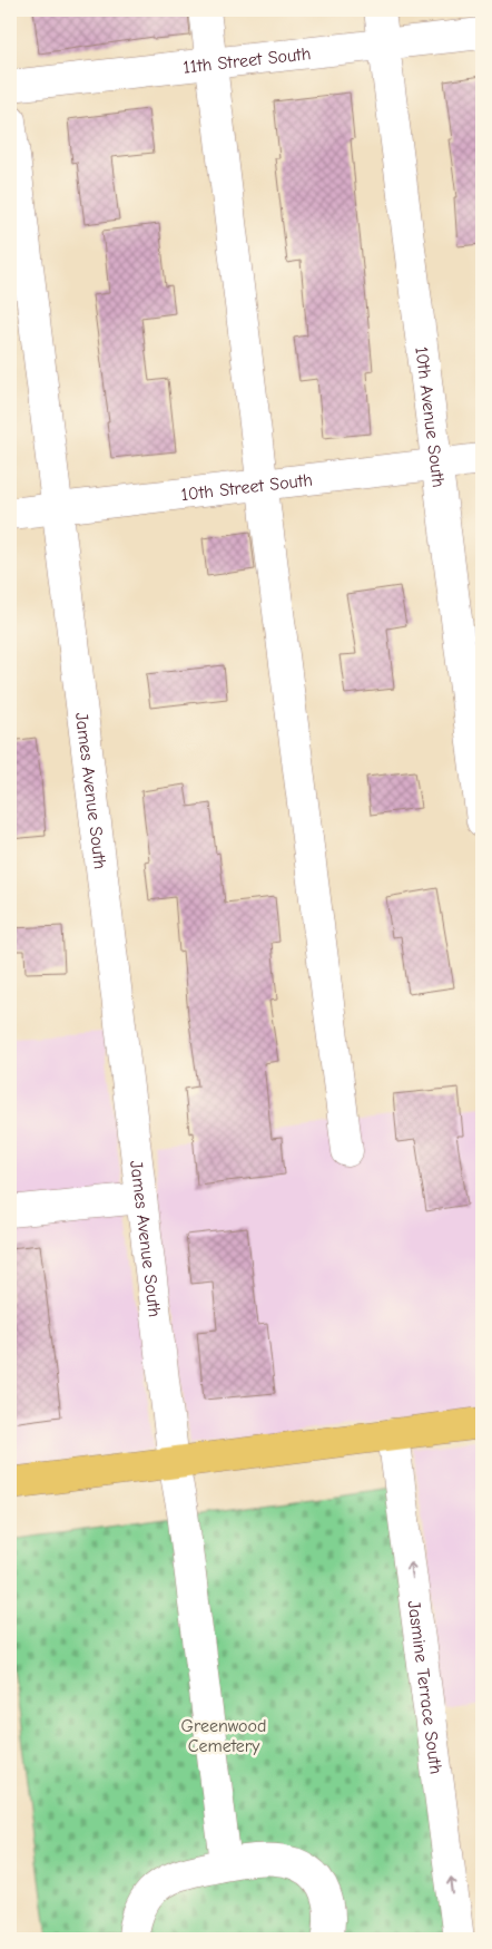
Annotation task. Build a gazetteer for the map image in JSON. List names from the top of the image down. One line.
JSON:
{"streets":{"street":["11th Street South","10th Avenue South","10th Street South","James Avenue South","Jasmine Terrace South"]},"crossings":[["11th Street South","10th Avenue South"],["10th Avenue South","10th Street South"],["10th Street South","James Avenue South"]],"one_way":["Jasmine Terrace South"],"parks":["Greenwood Cemetery"]}
